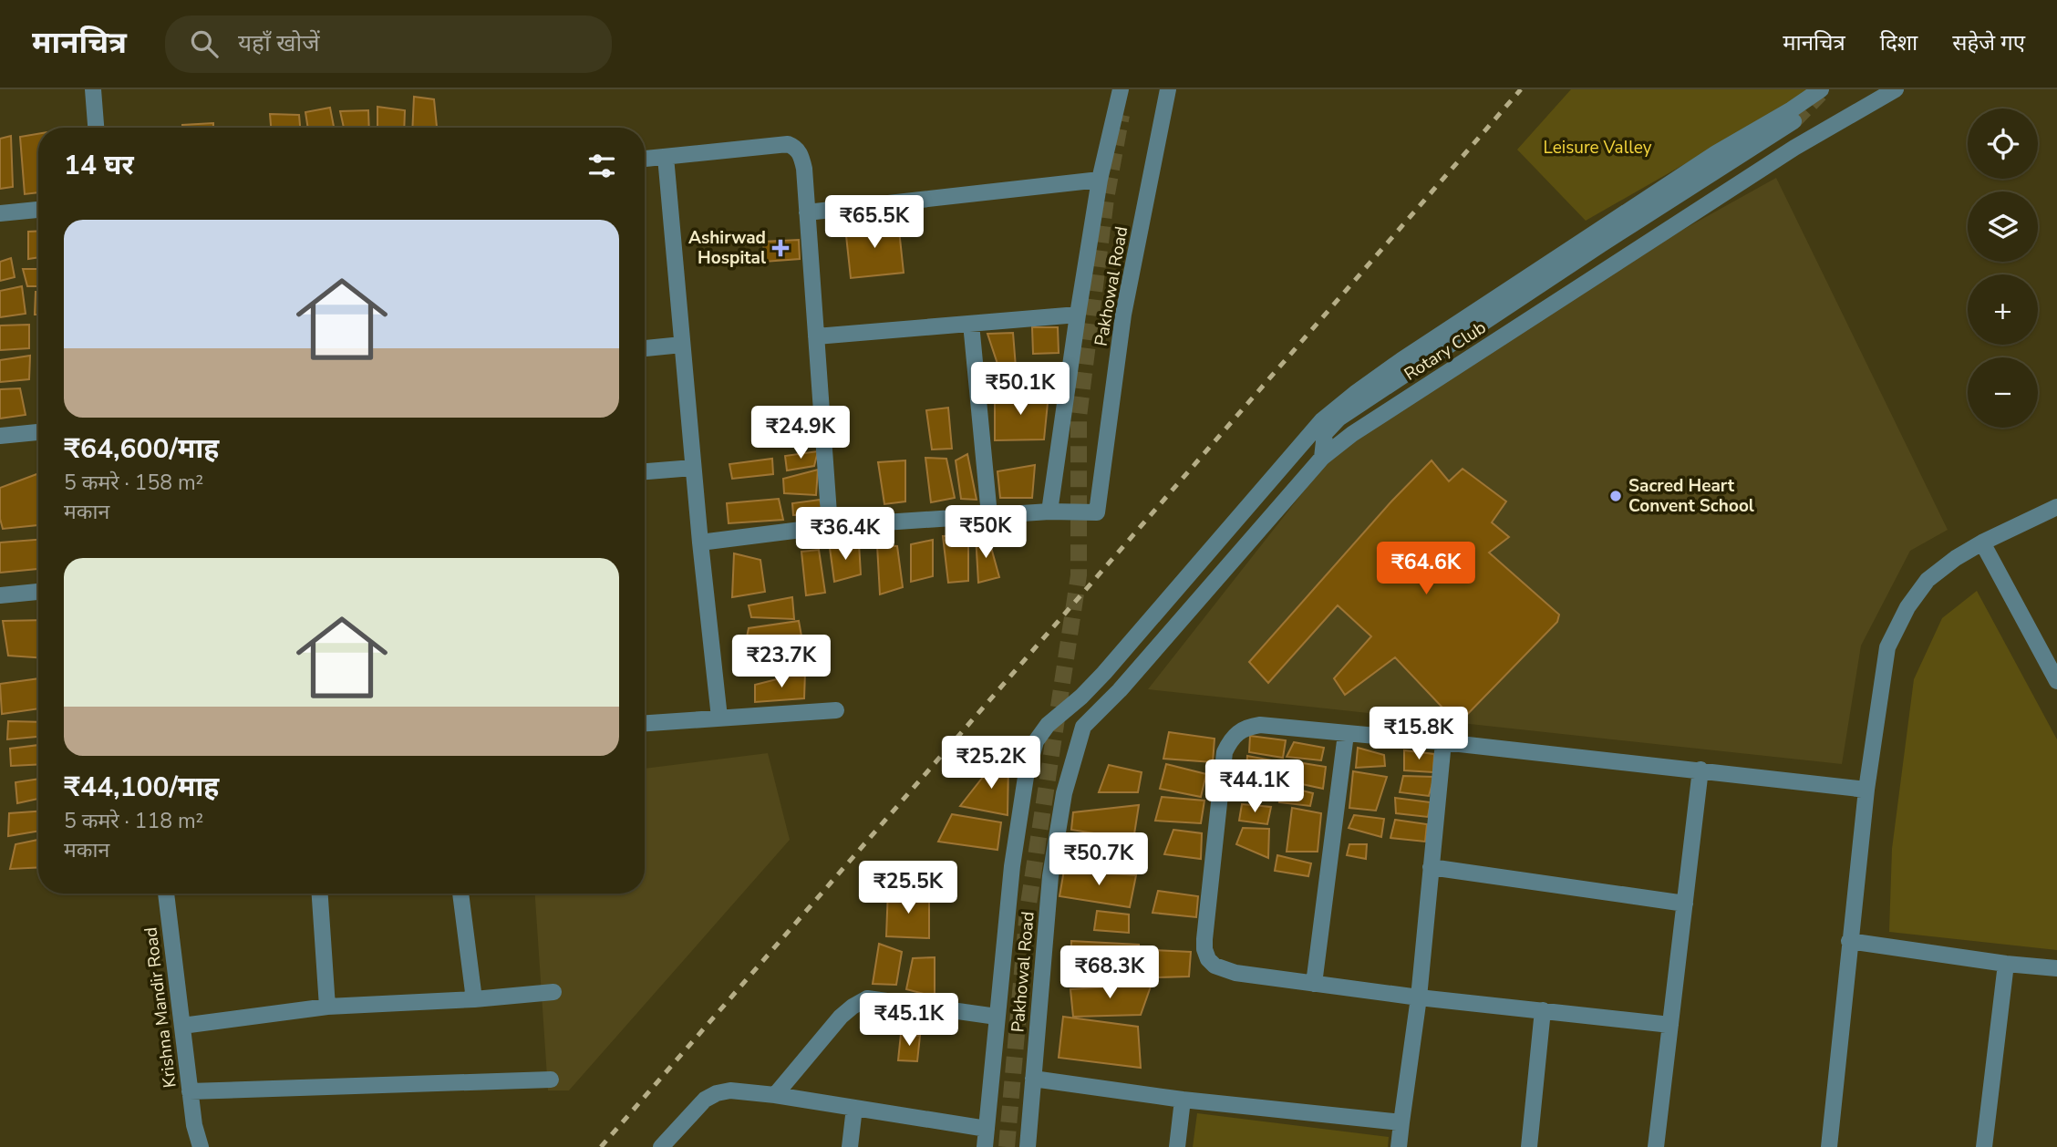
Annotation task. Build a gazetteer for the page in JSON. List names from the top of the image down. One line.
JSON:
{"streets":{"street":["Pakhowal Road","Rotary Club","Krishna Mandir Road"]},"crossings":[["Pakhowal Road","Rotary Club"]],"parks":["Leisure Valley"],"places":{"health":["Ashirwad Hospital"],"other":["Sacred Heart Convent School"]},"page":{"header":"मानचित्र","search":"यहाँ खोजें","nav":["मानचित्र","दिशा","सहेजे गए"],"map_buttons":["+","−"],"heading":"14 घर","price":["₹65.5K","₹50.1K","₹24.9K","₹50K","₹36.4K","₹64.6K","₹23.7K","₹15.8K","₹25.2K","₹44.1K","₹50.7K","₹25.5K","₹68.3K","₹45.1K"],"list":[{"name":"₹64,600/माह","note":"5 कमरे · 158 m² · मकान"},{"name":"₹44,100/माह","note":"5 कमरे · 118 m² · मकान"}]}}
